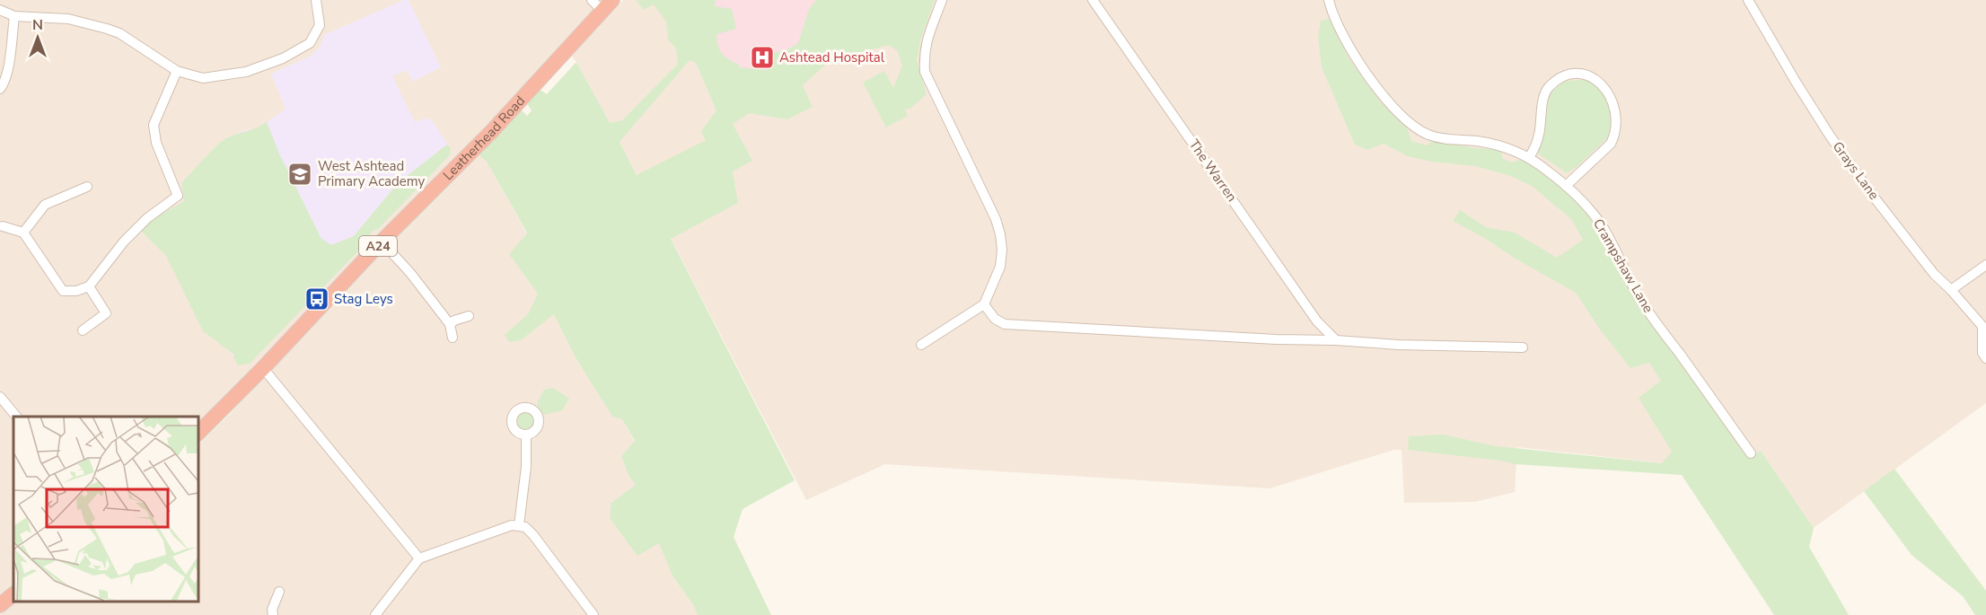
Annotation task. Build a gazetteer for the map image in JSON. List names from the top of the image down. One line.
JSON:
{"streets":{"highway":["Leatherhead Road","A24"],"street":["The Warren","Grays Lane","Crampshaw Lane"]},"places":{"hospital":["Ashtead Hospital"],"school or university":["West Ashtead Primary Academy"],"bus stop":["Stag Leys"]},"north":"top"}
